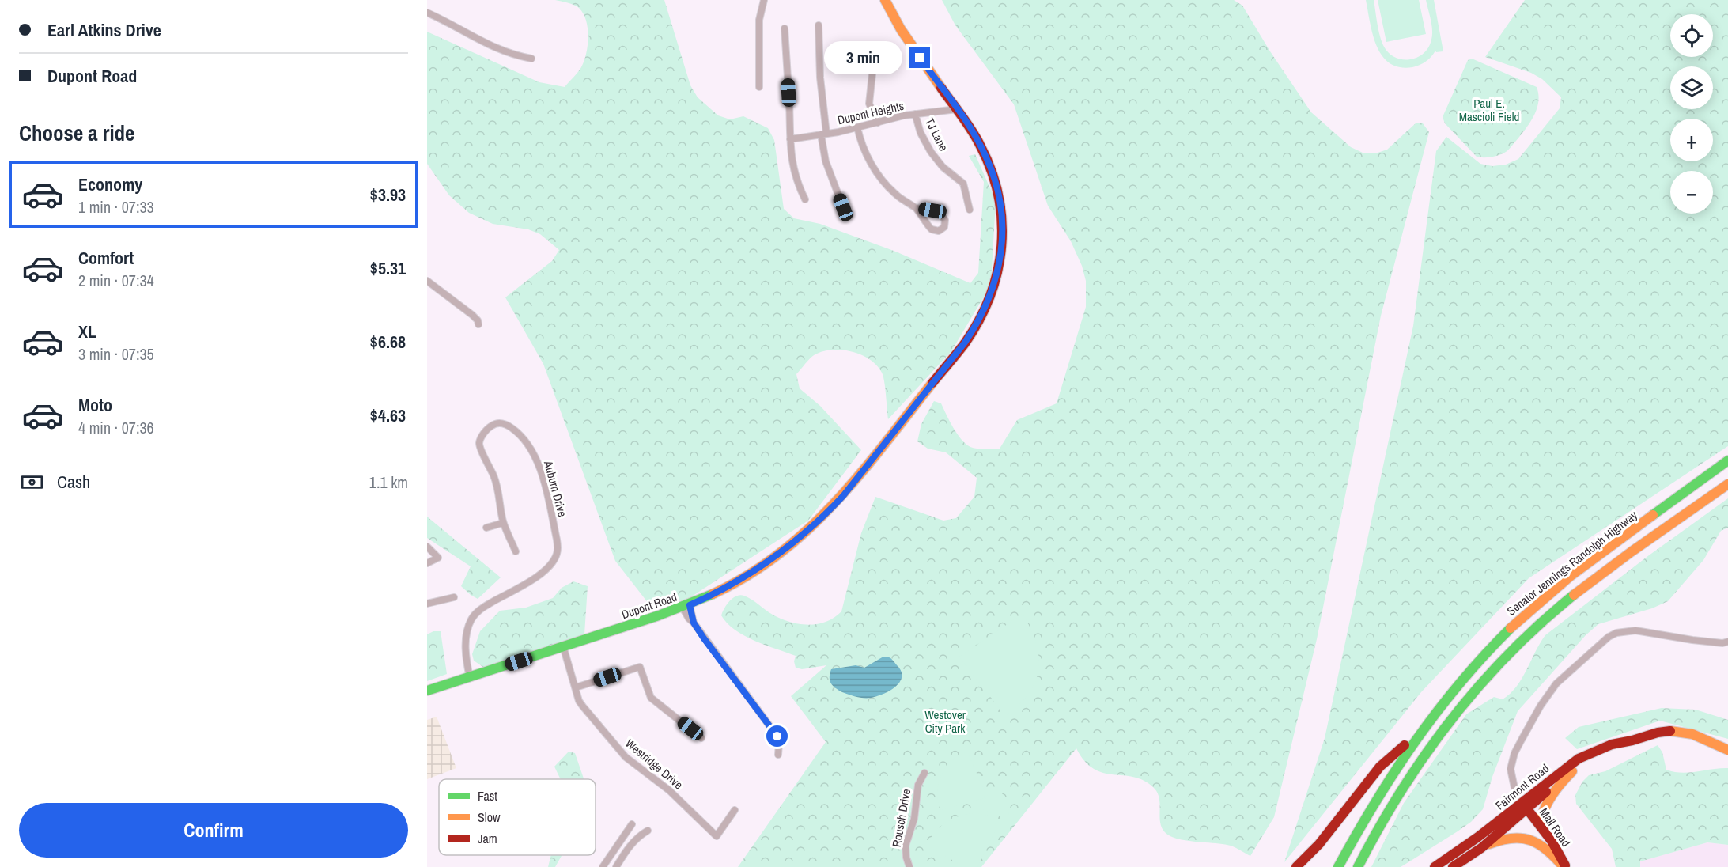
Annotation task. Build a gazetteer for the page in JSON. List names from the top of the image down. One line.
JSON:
{"streets":{"main road":["Senator Jennings Randolph Highway","Dupont Road","Fairmont Road","Mall Road"],"street":["Dupont Heights","TJ Lane","Auburn Drive","Westridge Drive","Rousch Drive"]},"crossings":[["Dupont Heights","TJ Lane"],["Dupont Heights","Dupont Road"],["Auburn Drive","Dupont Road"],["Dupont Road","Westridge Drive"],["Fairmont Road","Mall Road"]],"parks":["Paul E. Mascioli Field","Westover City Park"],"legend":["Fast","Slow","Jam"],"page":{"banner":["Earl Atkins Drive","Dupont Road"],"map_buttons":["+","−"],"bubble":"3 min","heading":"Choose a ride","list":[{"name":"Economy","note":"1 min · 07:33","value":"$3.93"},{"name":"Comfort","note":"2 min · 07:34","value":"$5.31"},{"name":"XL","note":"3 min · 07:35","value":"$6.68"},{"name":"Moto","note":"4 min · 07:36","value":"$4.63"}],"pay":["Cash","1.1 km"],"buttons":"Confirm"}}
